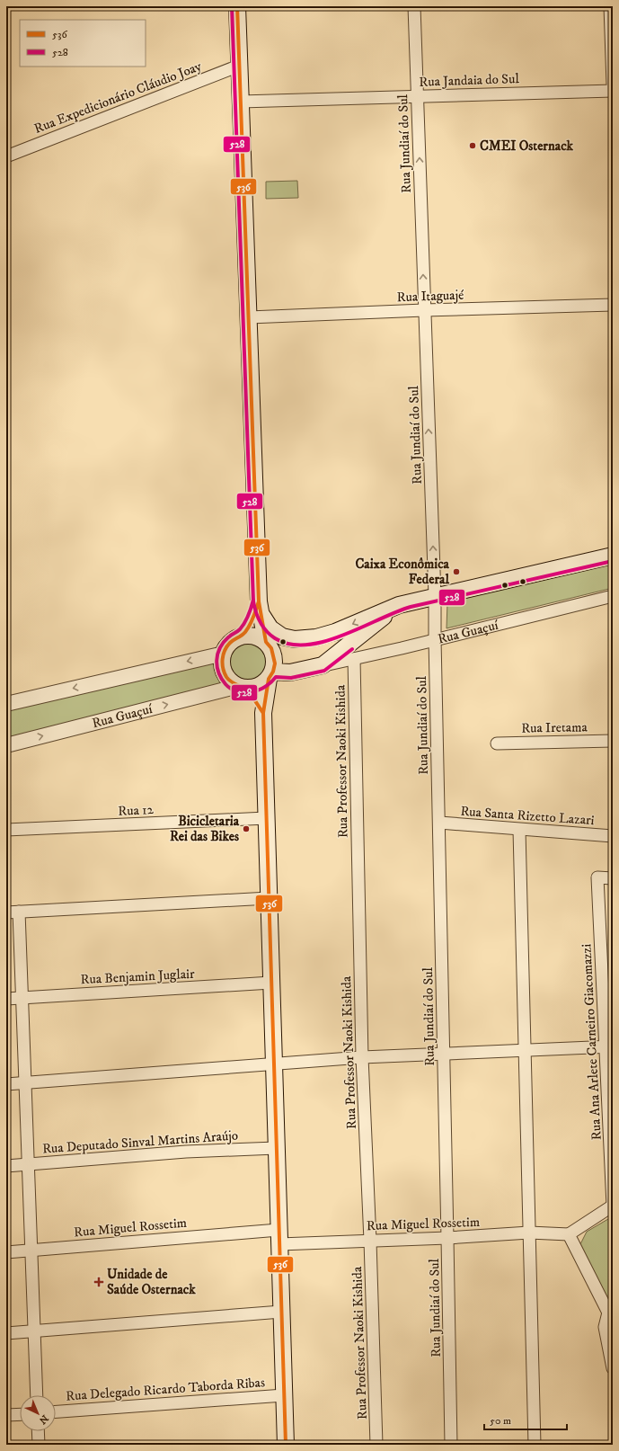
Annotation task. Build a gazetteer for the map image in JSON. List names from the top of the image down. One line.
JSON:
{"streets":{"main road":["Rua Guaçuí"],"street":["Rua Jandaia do Sul","Rua Expedicionário Cláudio Joay","Rua Jundiaí do Sul","Rua Itaguajé","Rua Iretama","Rua Professor Naoki Kishida","Rua 12","Rua Santa Rizetto Lazari","Rua Benjamin Juglair","Rua Ana Arlete Carneiro Giacomazzi","Rua Deputado Sinval Martins Araújo","Rua Miguel Rossetim","Rua Delegado Ricardo Taborda Ribas"]},"crossings":[["Rua Jandaia do Sul","Rua Jundiaí do Sul"],["Rua Jundiaí do Sul","Rua Itaguajé"],["Rua Jundiaí do Sul","Rua Guaçuí"],["Rua Jundiaí do Sul","Rua Santa Rizetto Lazari"],["Rua Jundiaí do Sul","Rua Miguel Rossetim"],["Rua Guaçuí","Rua Professor Naoki Kishida"],["Rua Professor Naoki Kishida","Rua Miguel Rossetim"]],"places":{"other":["CMEI Osternack","Caixa Econômica Federal","Bicicletaria Rei das Bikes"],"health":["Unidade de Saúde Osternack"]},"lines":["transit line 536","transit line 528"],"legend":["536","528"],"scale_bar":"50 m","north":"bottom right"}
